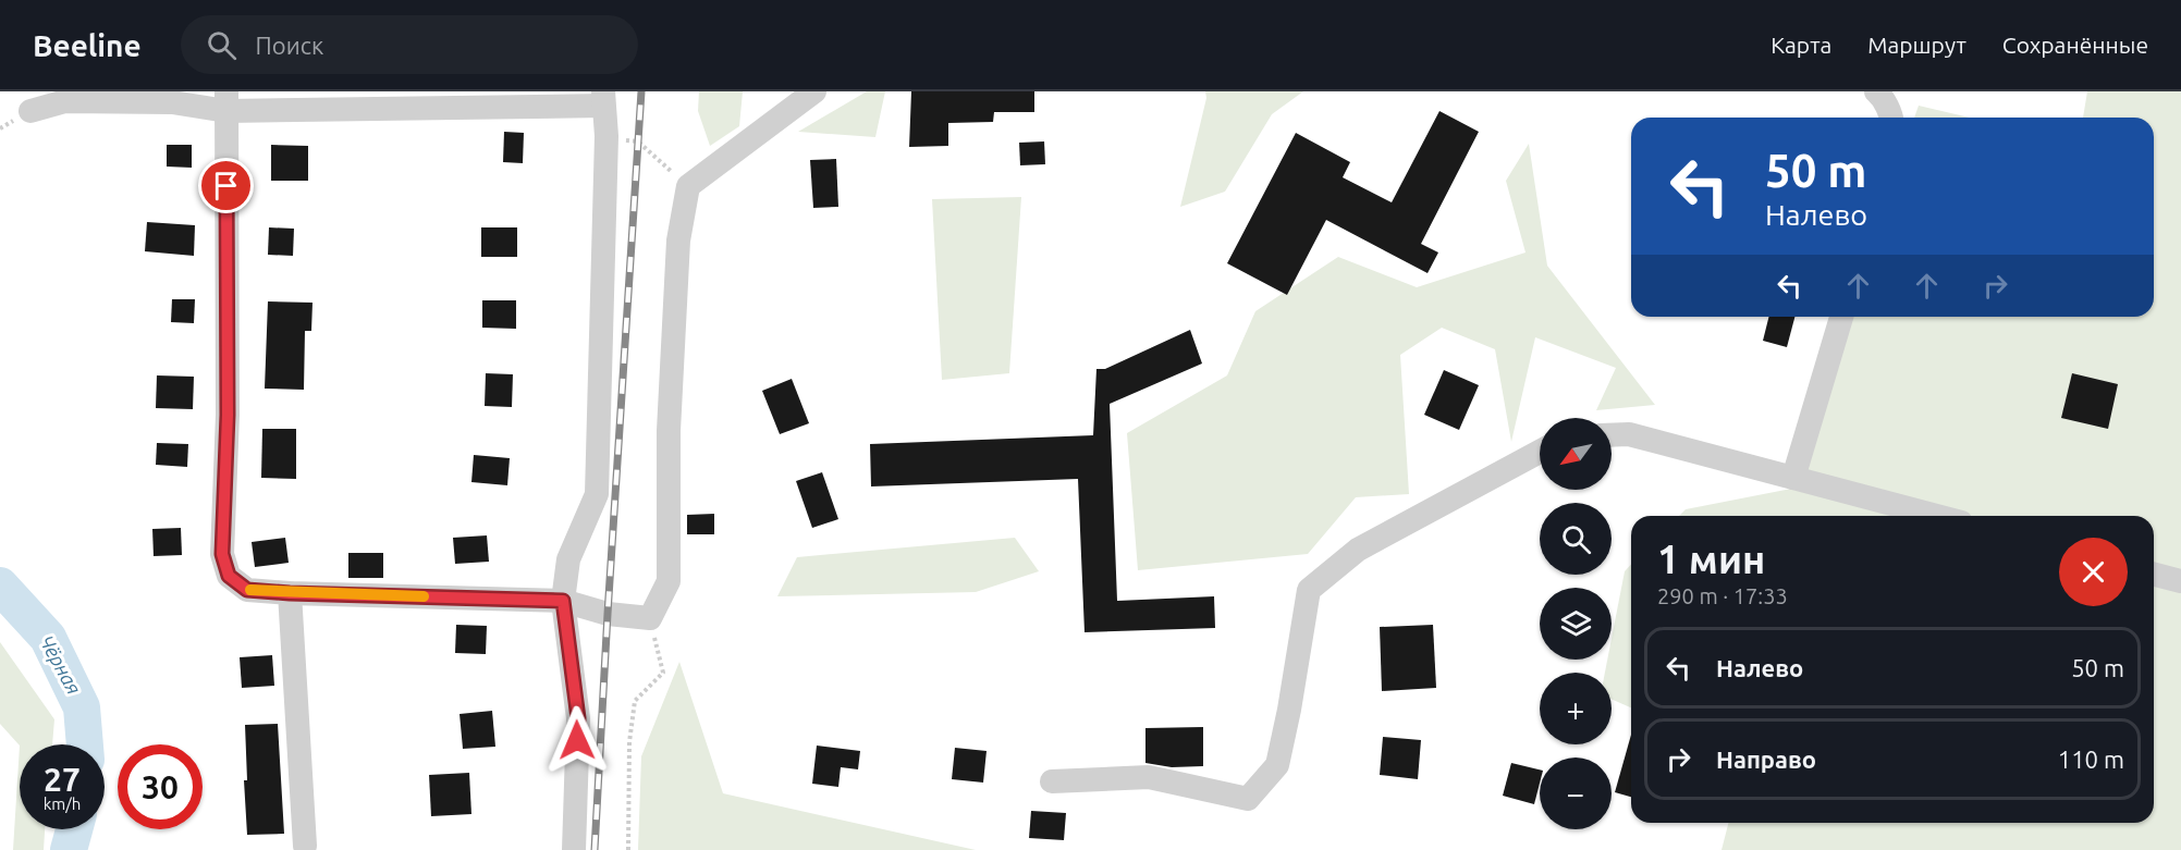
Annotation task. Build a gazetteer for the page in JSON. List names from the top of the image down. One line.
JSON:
{"water":["Чёрная"],"north":"bottom left","page":{"header":"Beeline","search":"Поиск","nav":["Карта","Маршрут","Сохранённые"],"turn":["50 m","Налево"],"map_buttons":["+","−"],"heading":["1 мин","290 m · 17:33"],"list":[{"name":"Налево","value":"50 m"},{"name":"Направо","value":"110 m"}],"speed":"27 km/h","limit":"30"}}
